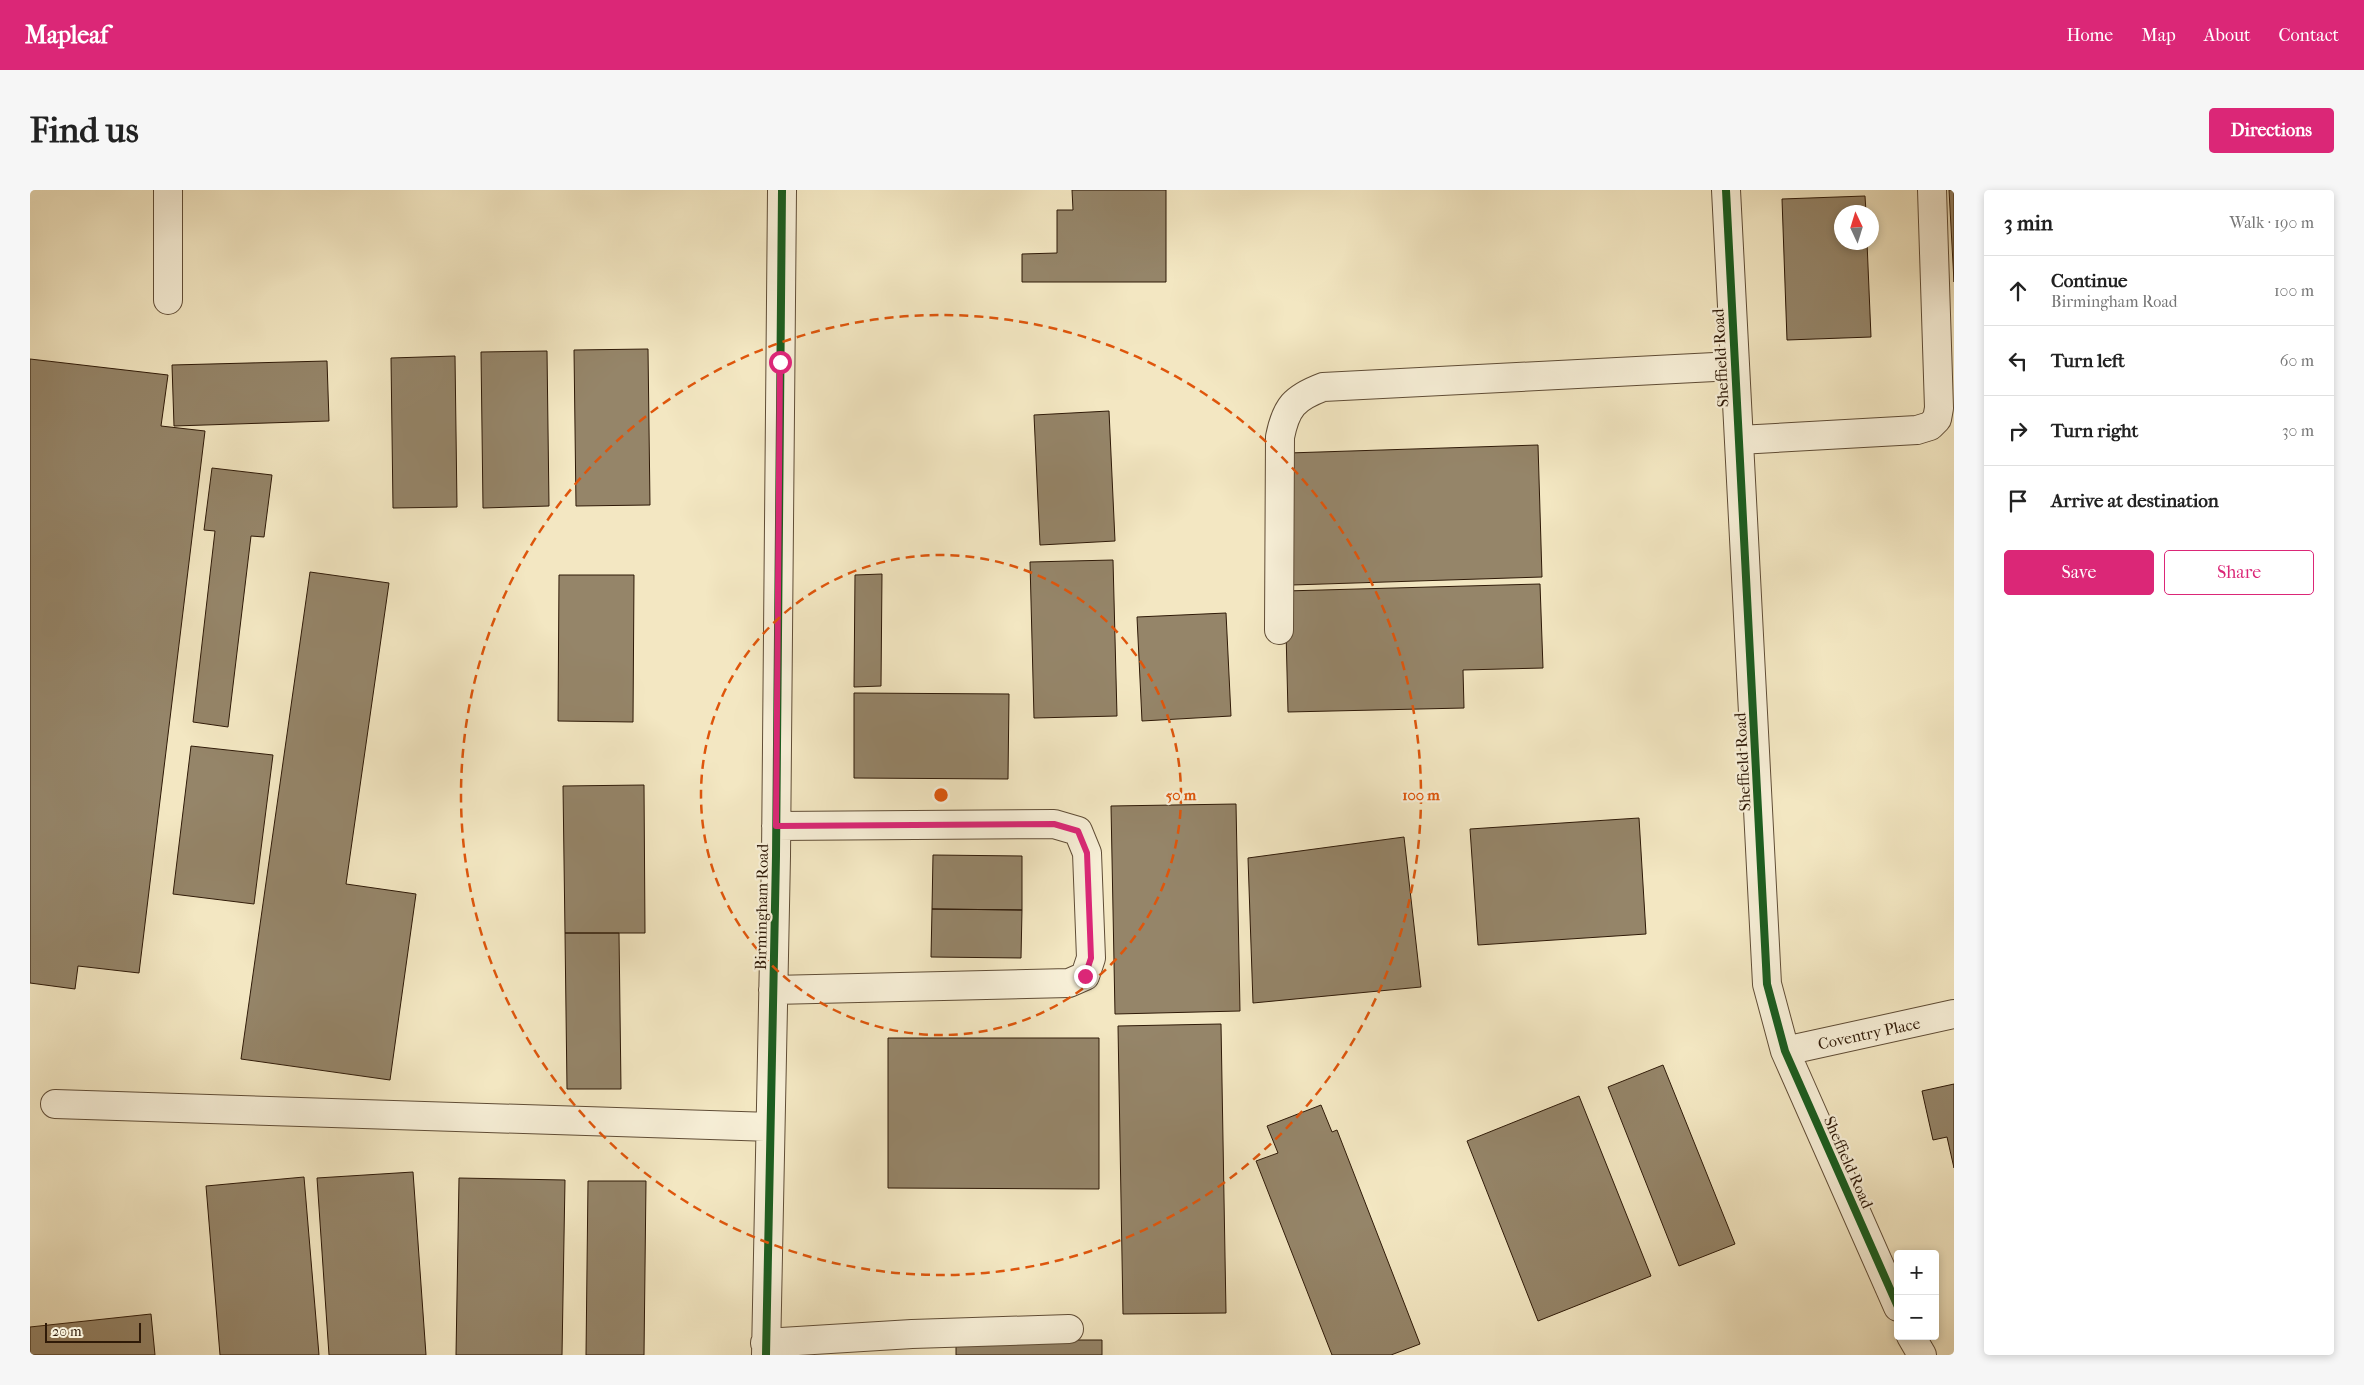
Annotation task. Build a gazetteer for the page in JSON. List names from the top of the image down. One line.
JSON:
{"streets":{"street":["Sheffield Road","Birmingham Road","Coventry Place"]},"crossings":[["Sheffield Road","Coventry Place"]],"scale_bar":"20 m","north":"top","page":{"header":"Mapleaf","nav":["Home","Map","About","Contact"],"buttons":["Directions",["Save","Share"]],"title":"Find us","heading":["3 min","Walk · 190 m"],"list":[["Continue","Birmingham Road","100 m"],["Turn left","60 m"],["Turn right","30 m"],"Arrive at destination"],"map_buttons":["+","−"],"scale":"20 m"},"rings":["50 m","100 m"]}
